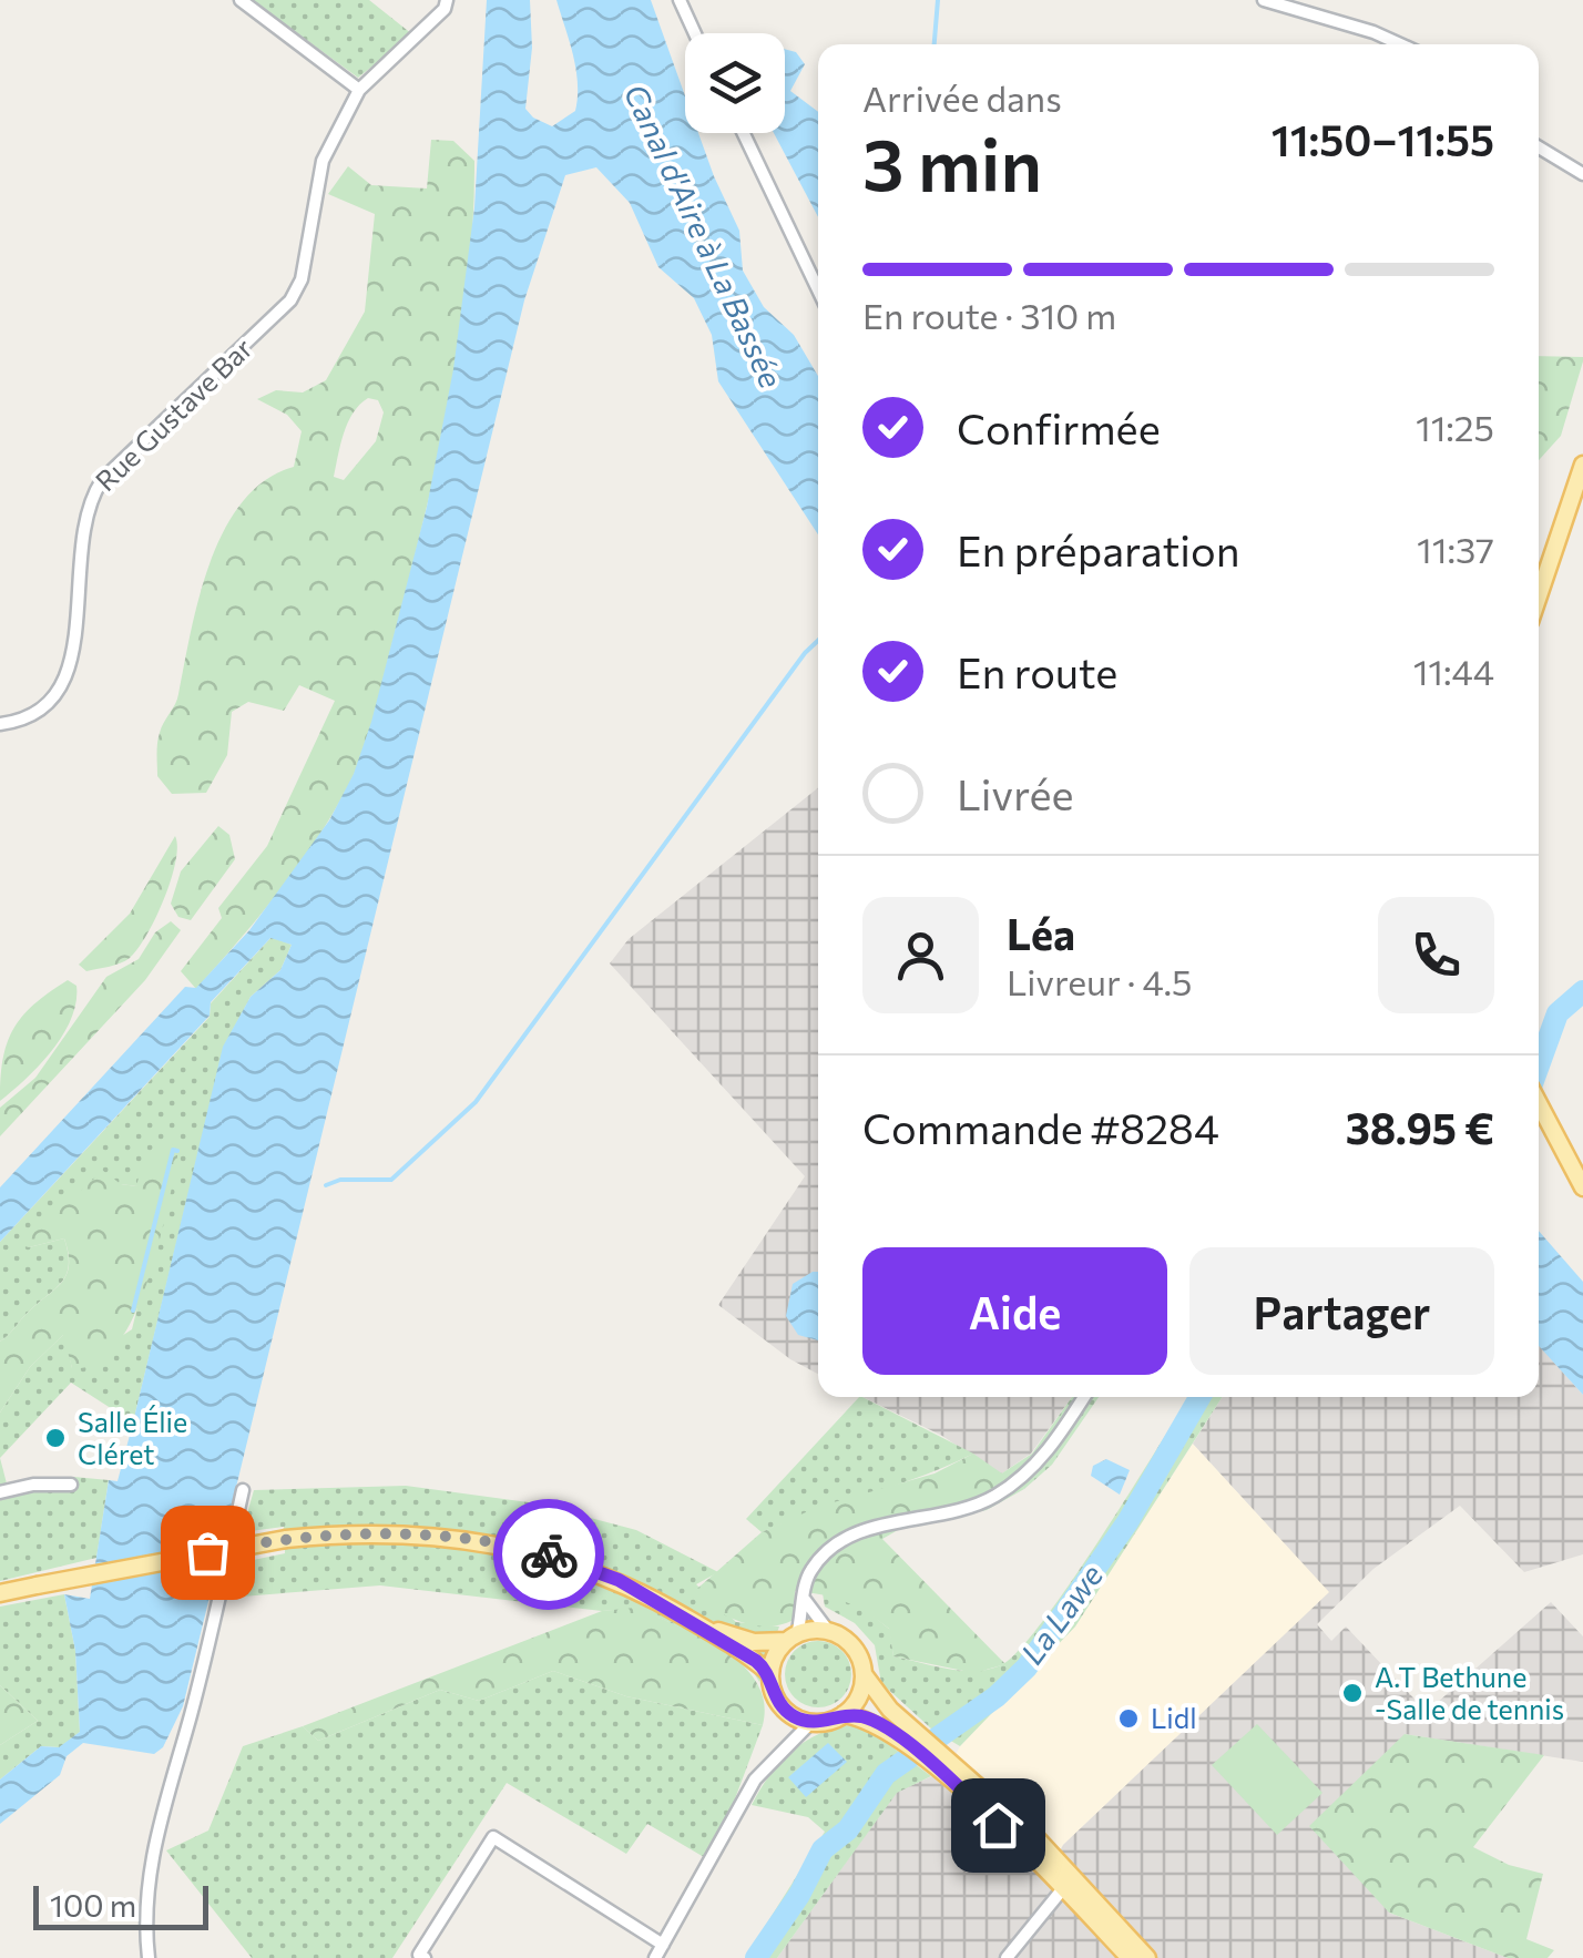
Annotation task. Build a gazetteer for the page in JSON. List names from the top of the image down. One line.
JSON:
{"streets":{"street":["Rue Gustave Bar"]},"water":["Canal d'Aire à La Bassée","La Lawe"],"places":["Salle Élie Cléret","A.T Bethune -Salle de tennis","Lidl"],"scale_bar":"100 m","page":{"heading":["3 min","Arrivée dans","11:50–11:55"],"panel":["Léa","Livreur · 4.5","Commande #8284","38.95 €"],"bar":"En route · 310 m","list":[["Confirmée","11:25"],["En préparation","11:37"],["En route","11:44"],"Livrée"],"buttons":["Aide","Partager"],"scale":"100 m"}}
